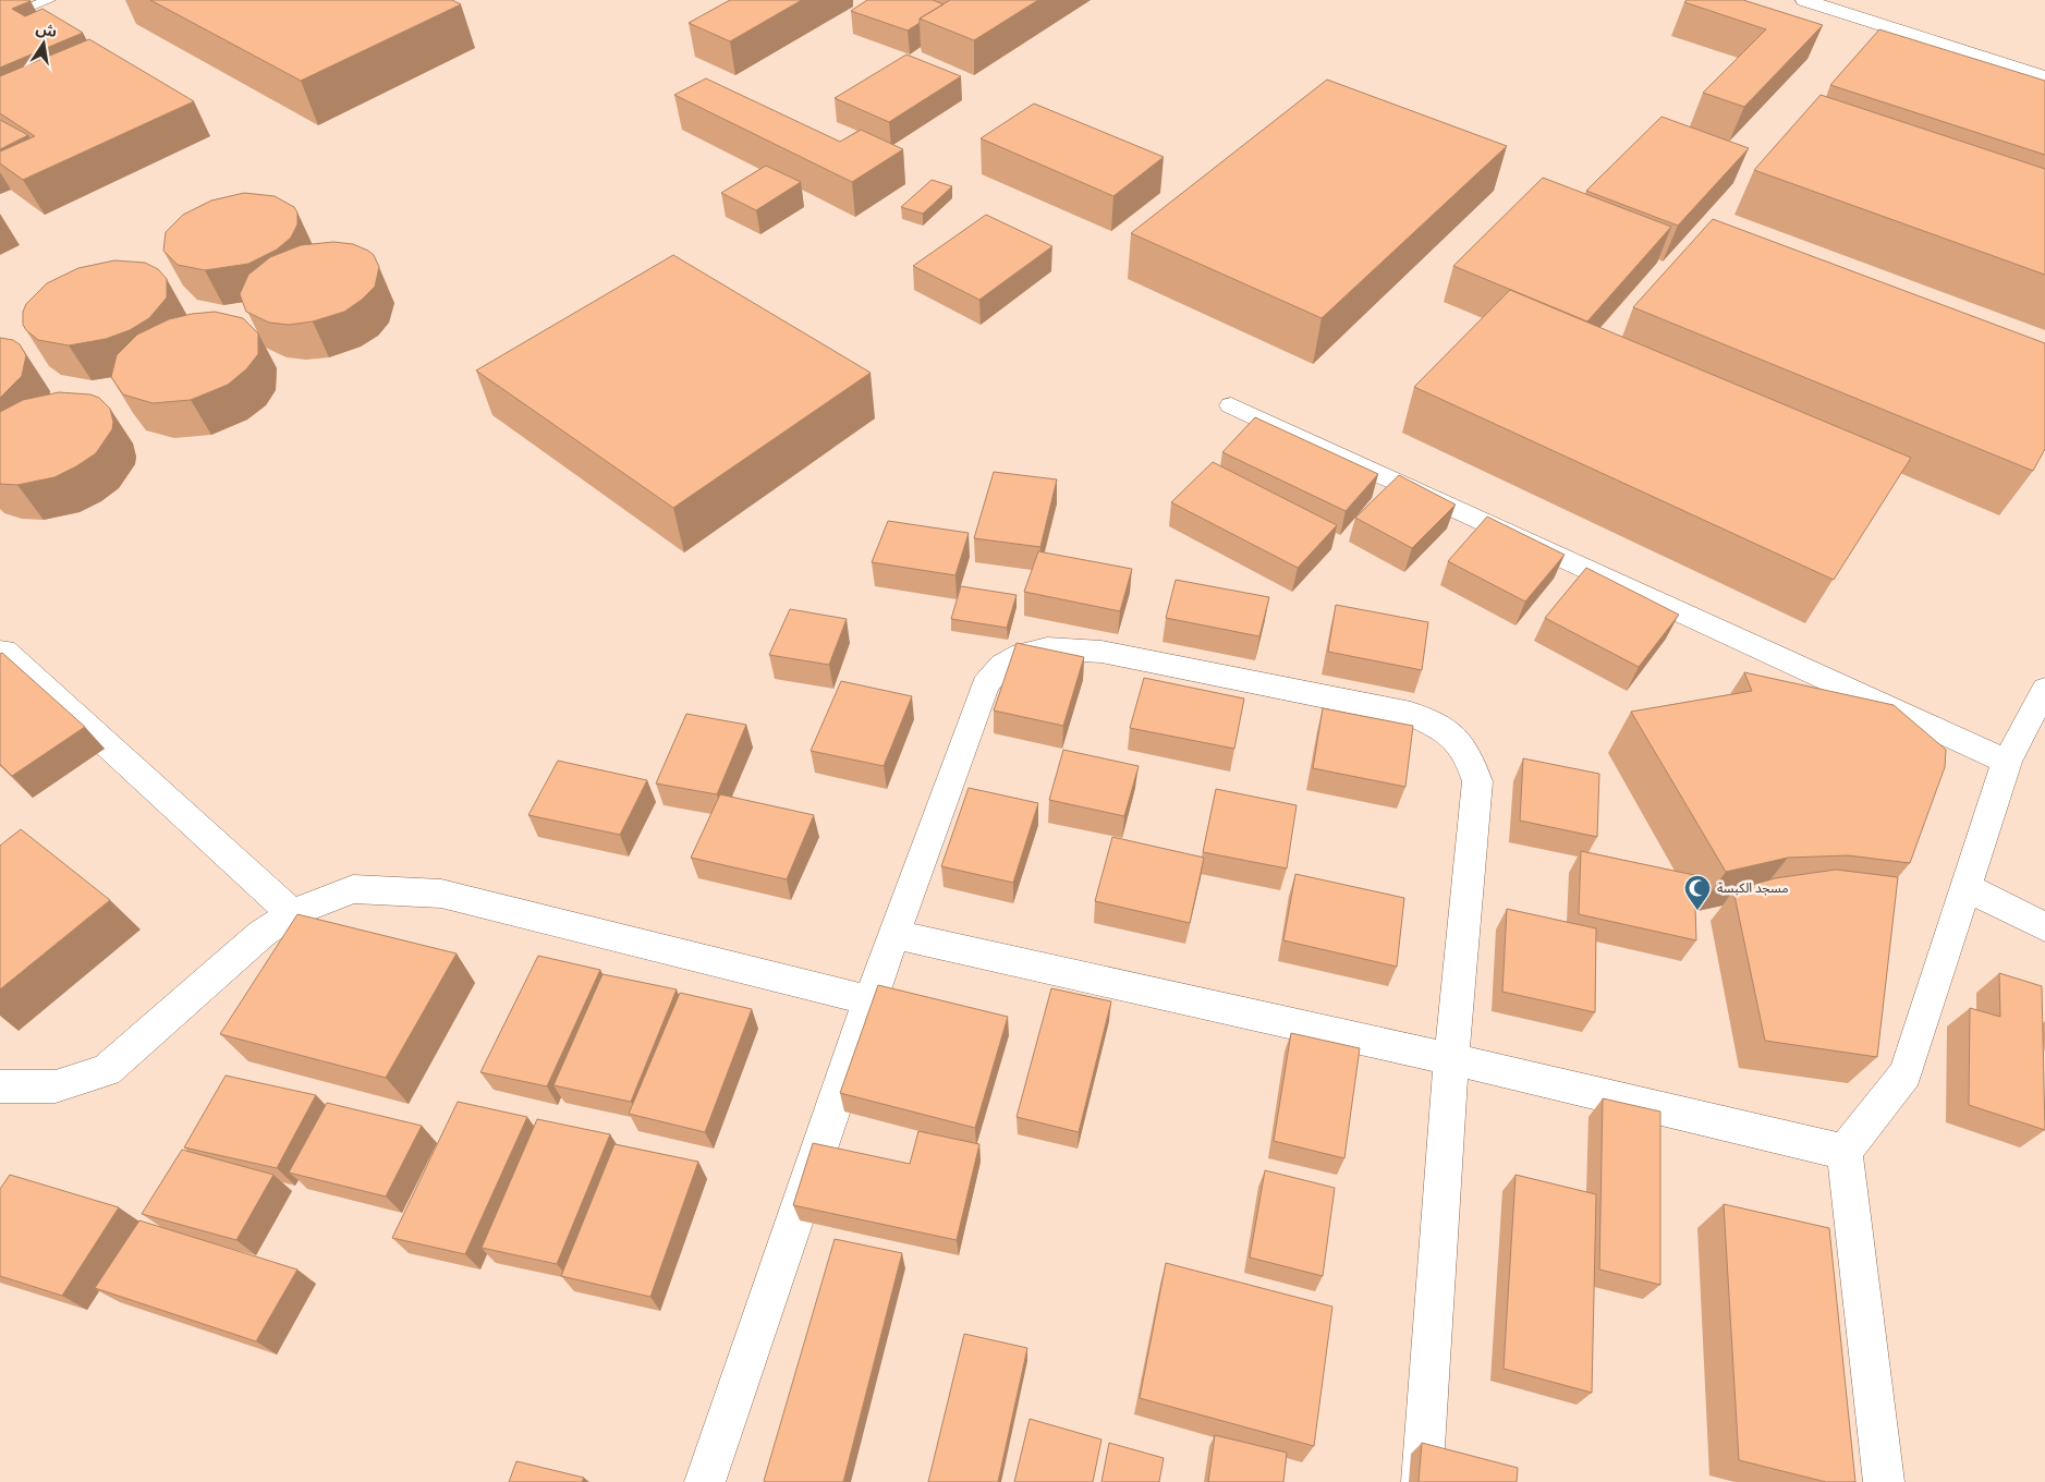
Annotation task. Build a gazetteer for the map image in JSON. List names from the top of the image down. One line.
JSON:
{"places":{"mosque":["مسجد الكبسة"]},"north":"top"}
